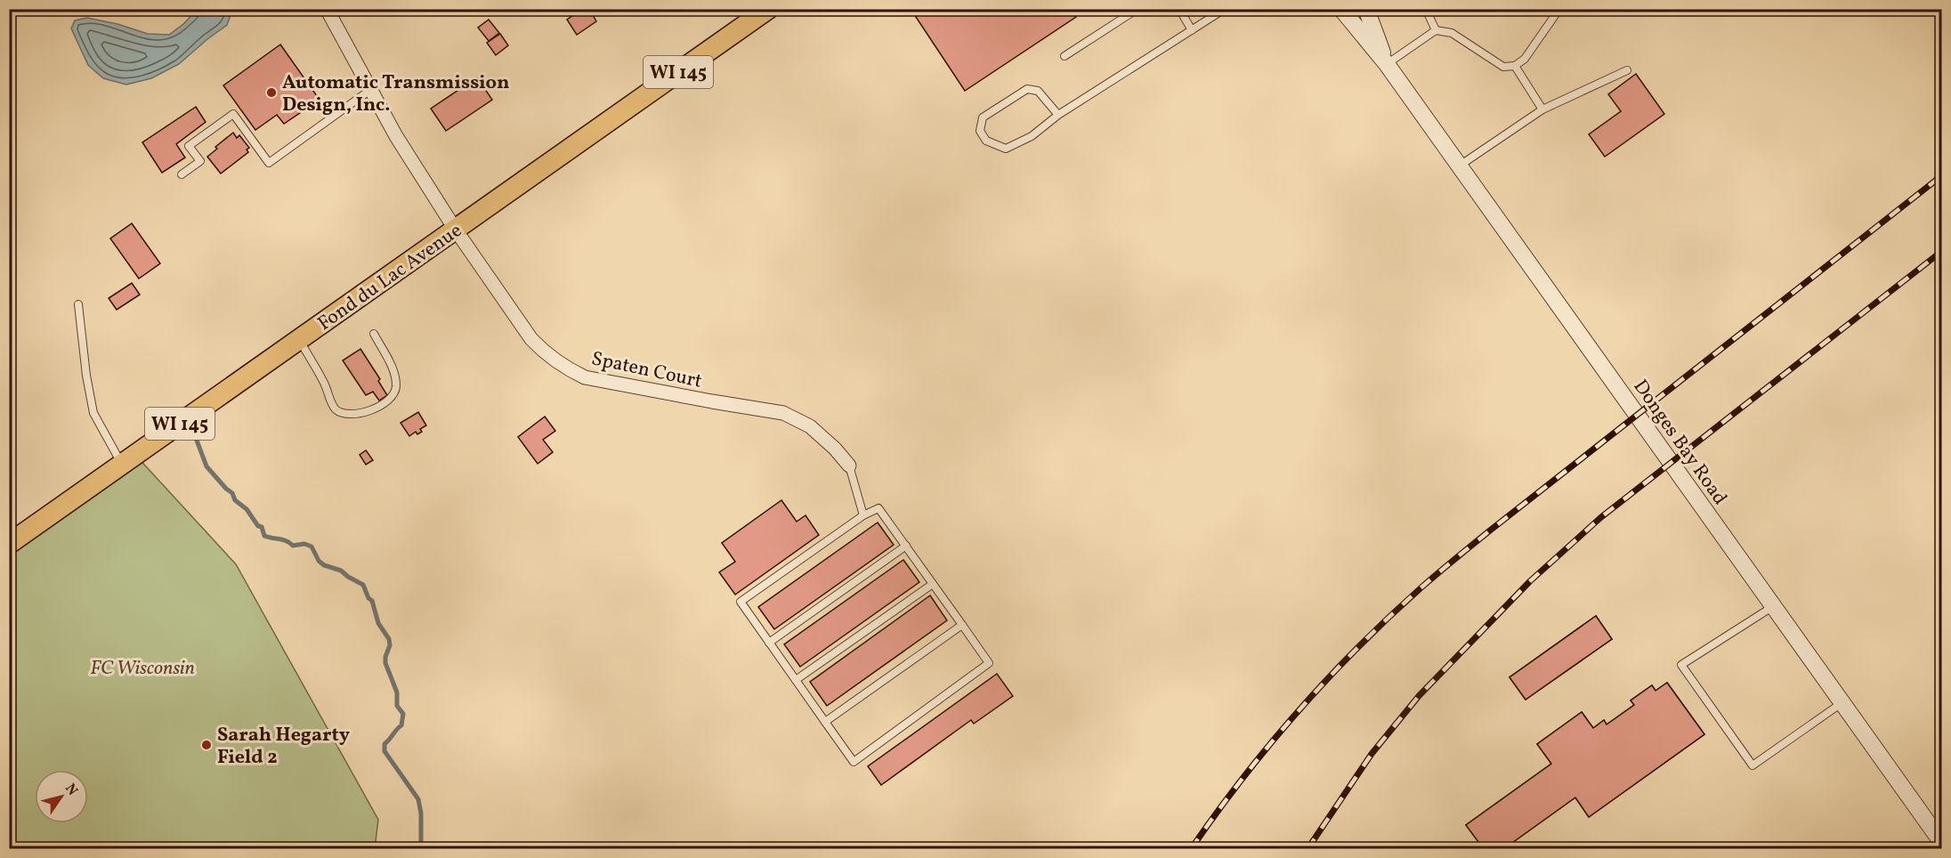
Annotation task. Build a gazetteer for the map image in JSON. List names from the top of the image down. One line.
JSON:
{"streets":{"main road":["WI 145","Fond du Lac Avenue"],"street":["Spaten Court","Donges Bay Road"]},"crossings":[["Fond du Lac Avenue","Spaten Court"]],"parks":["FC Wisconsin"],"places":["Automatic Transmission Design, Inc.","Sarah Hegarty Field 2"],"north":"top right"}
